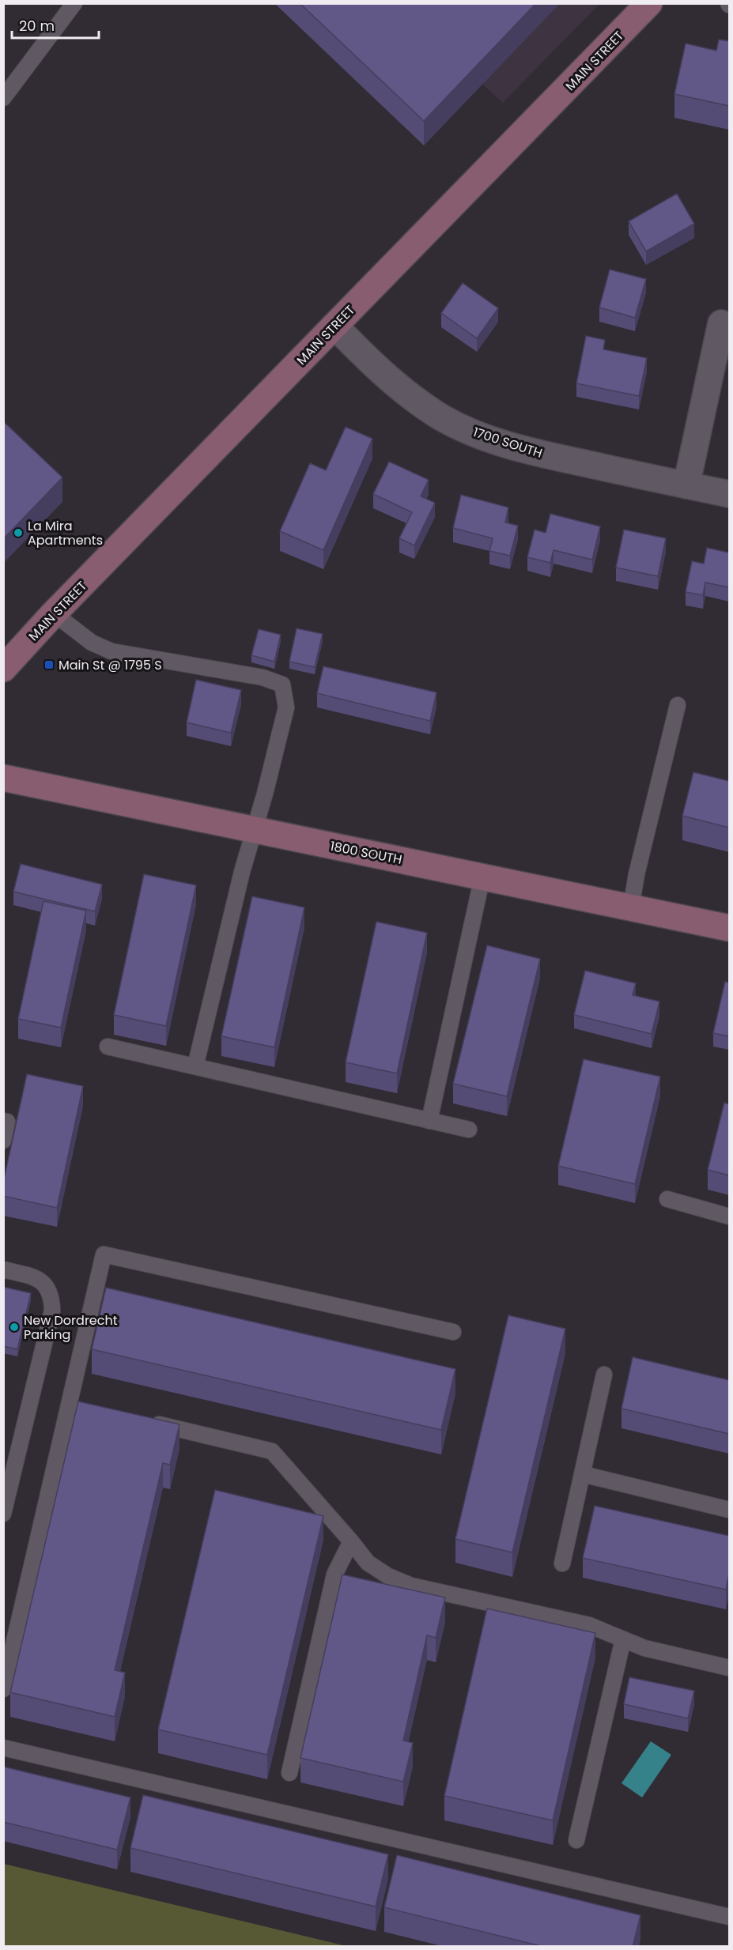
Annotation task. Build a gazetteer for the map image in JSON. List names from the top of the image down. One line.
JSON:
{"streets":{"street":["MAIN STREET","1700 SOUTH","1800 SOUTH"]},"crossings":[["MAIN STREET","1700 SOUTH"]],"places":{"other":["La Mira Apartments","New Dordrecht Parking"],"transit":["Main St @ 1795 S"]},"scale_bar":"20 m"}
